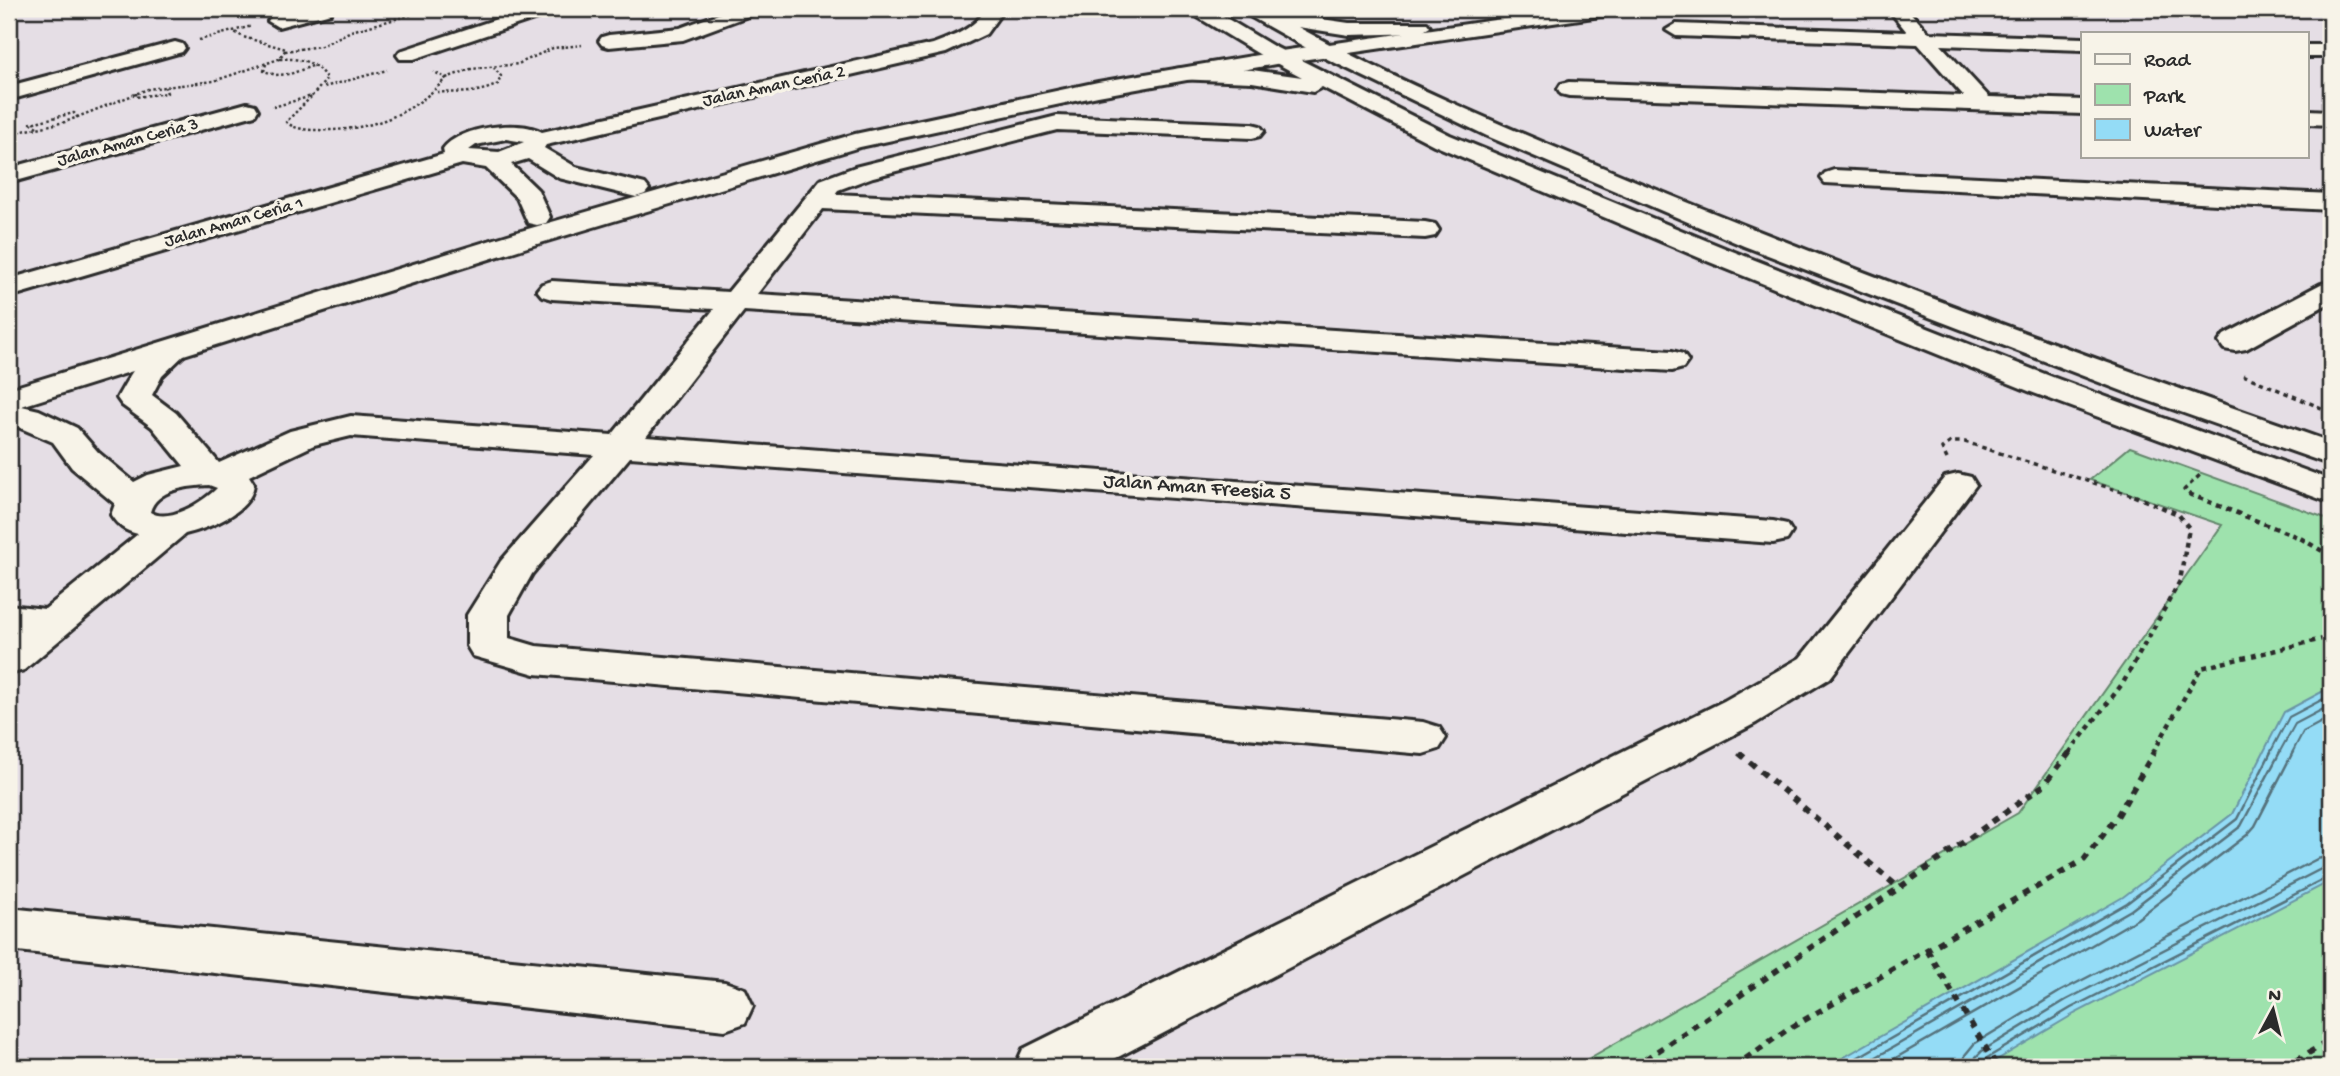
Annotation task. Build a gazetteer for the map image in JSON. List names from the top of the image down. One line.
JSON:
{"streets":{"street":["Jalan Aman Ceria 2","Jalan Aman Ceria 3","Jalan Aman Ceria 1","Jalan Aman Freesia 5"]},"legend":["Road","Park","Water"],"north":"top"}
